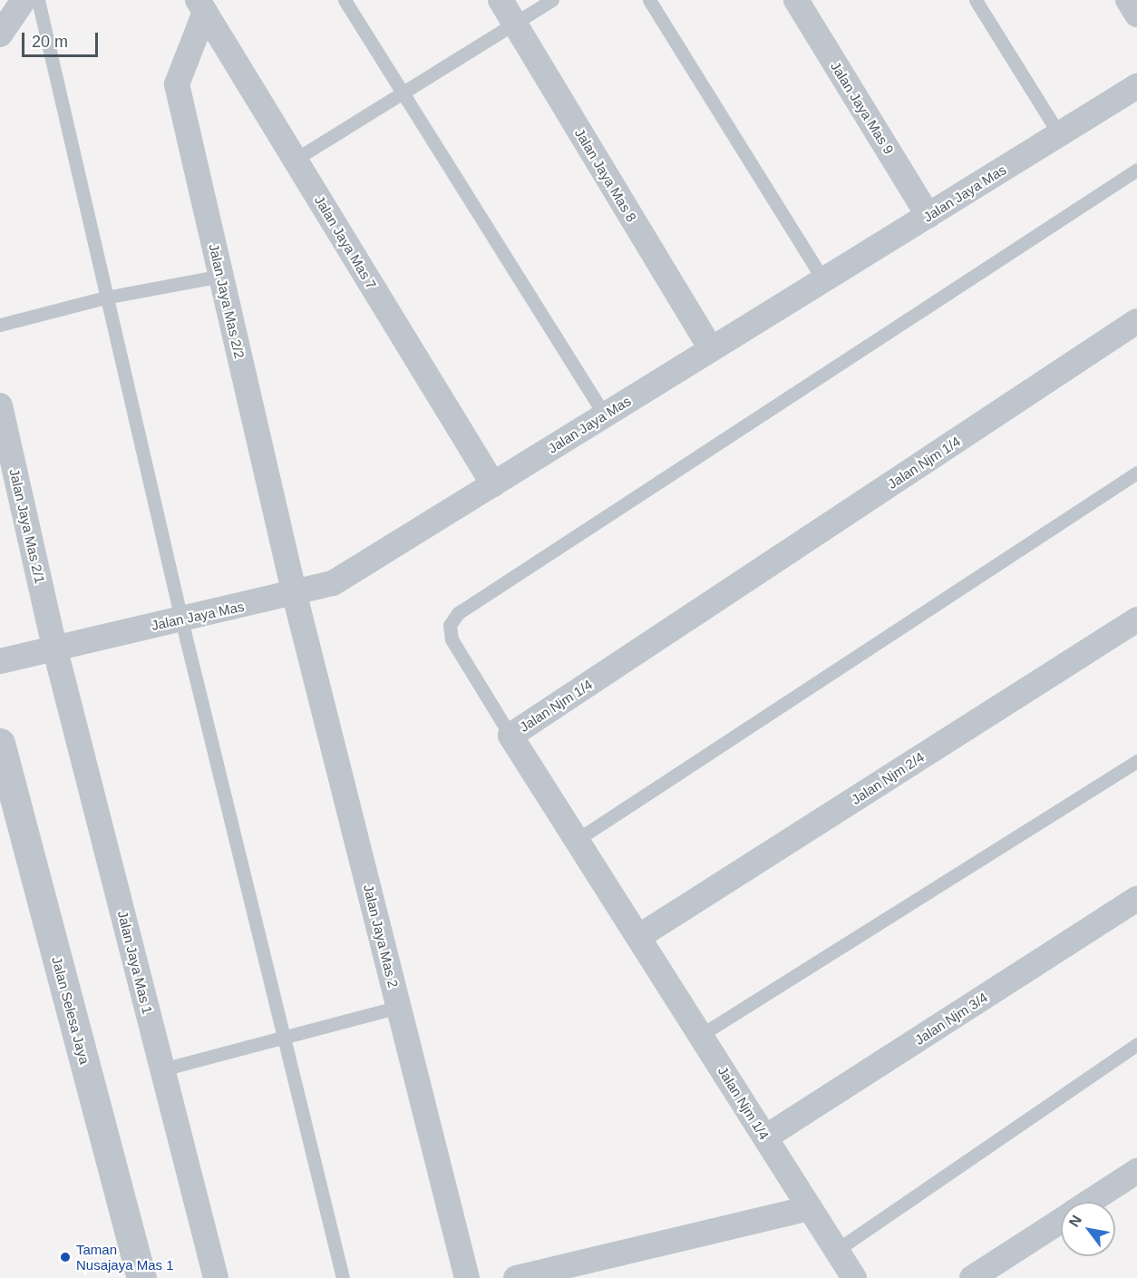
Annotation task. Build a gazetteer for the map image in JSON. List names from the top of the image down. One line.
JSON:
{"streets":{"street":["Jalan Jaya Mas 9","Jalan Jaya Mas 8","Jalan Jaya Mas","Jalan Jaya Mas 7","Jalan Jaya Mas 2/2","Jalan Njm 1/4","Jalan Jaya Mas 2/1","Jalan Njm 2/4","Jalan Jaya Mas 2","Jalan Jaya Mas 1","Jalan Selesa Jaya","Jalan Njm 3/4"]},"crossings":[["Jalan Jaya Mas 9","Jalan Jaya Mas"],["Jalan Jaya Mas 8","Jalan Jaya Mas"],["Jalan Jaya Mas","Jalan Jaya Mas 7"],["Jalan Jaya Mas","Jalan Jaya Mas 2/2"],["Jalan Jaya Mas","Jalan Jaya Mas 2/1"],["Jalan Jaya Mas","Jalan Jaya Mas 2"],["Jalan Jaya Mas","Jalan Jaya Mas 1"],["Jalan Jaya Mas 7","Jalan Jaya Mas 2/2"],["Jalan Jaya Mas 2/2","Jalan Jaya Mas 2"],["Jalan Njm 1/4","Jalan Njm 2/4"],["Jalan Njm 1/4","Jalan Njm 3/4"],["Jalan Jaya Mas 2/1","Jalan Jaya Mas 1"]],"places":["Taman Nusajaya Mas 1"],"scale_bar":"20 m","north":"top left"}
